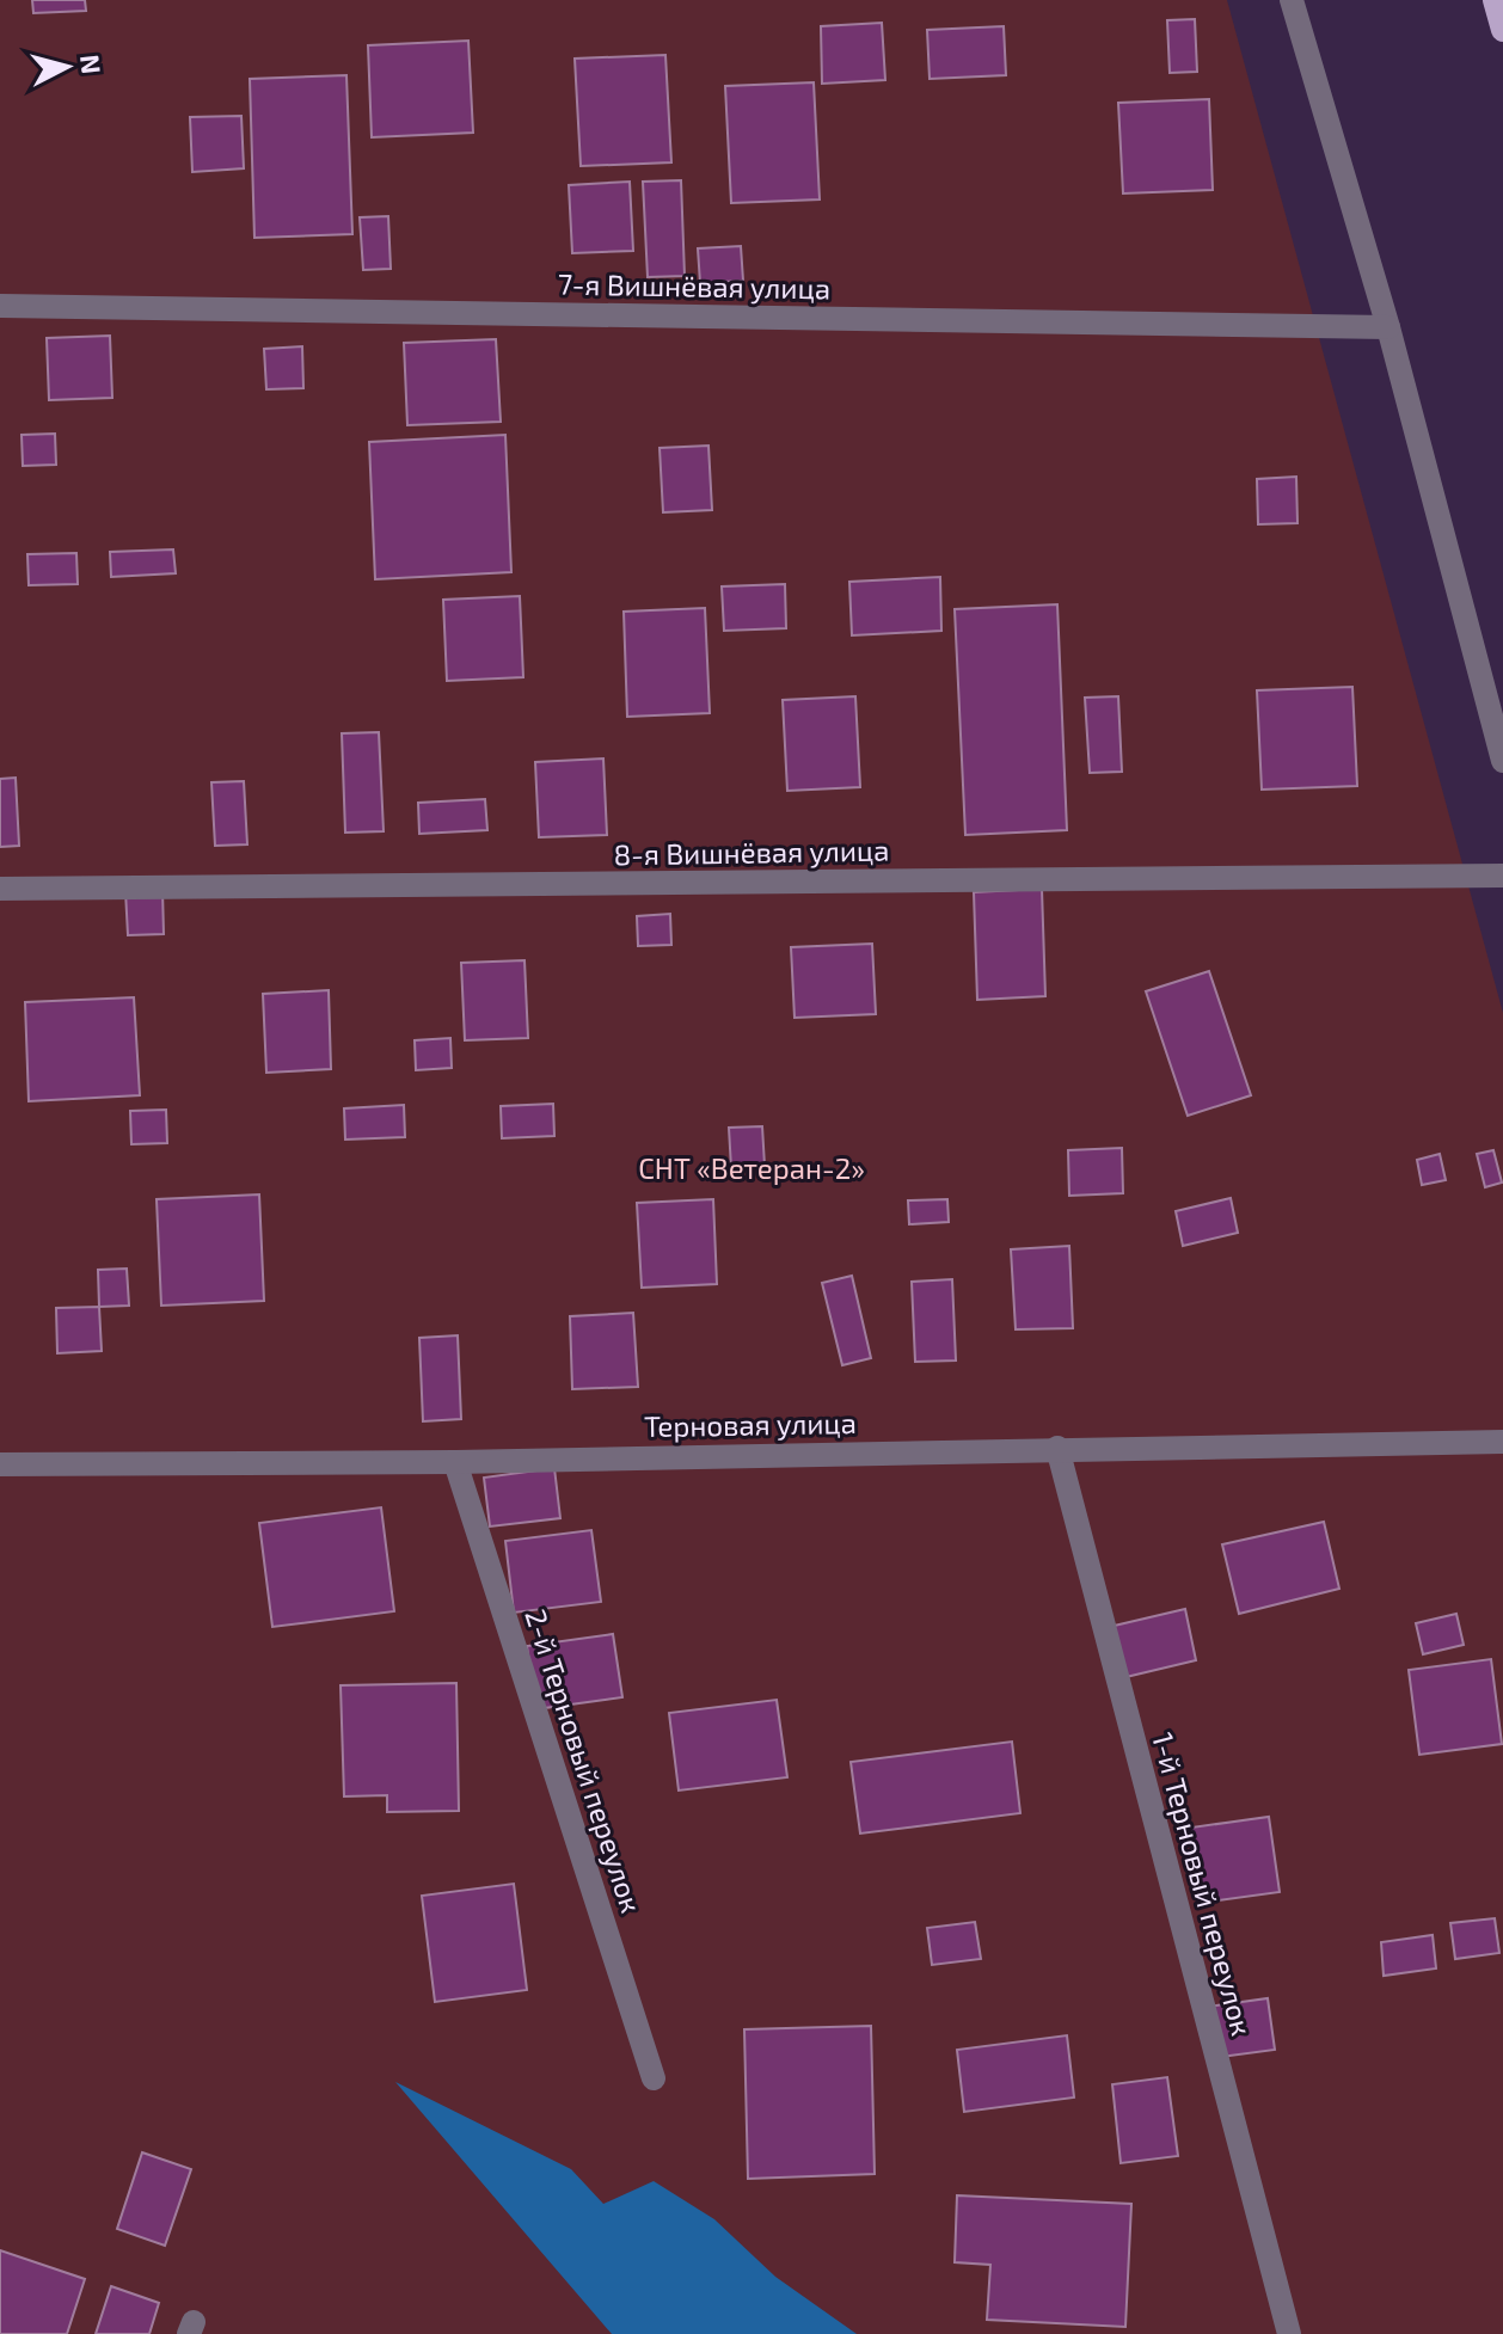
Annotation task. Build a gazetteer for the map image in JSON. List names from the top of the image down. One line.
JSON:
{"streets":{"street":["7-я Вишнёвая улица","8-я Вишнёвая улица","Терновая улица","2-й Терновый переулок","1-й Терновый переулок"]},"crossings":[["Терновая улица","2-й Терновый переулок"],["Терновая улица","1-й Терновый переулок"]],"parks":["СНТ «Ветеран-2»"],"north":"right"}
